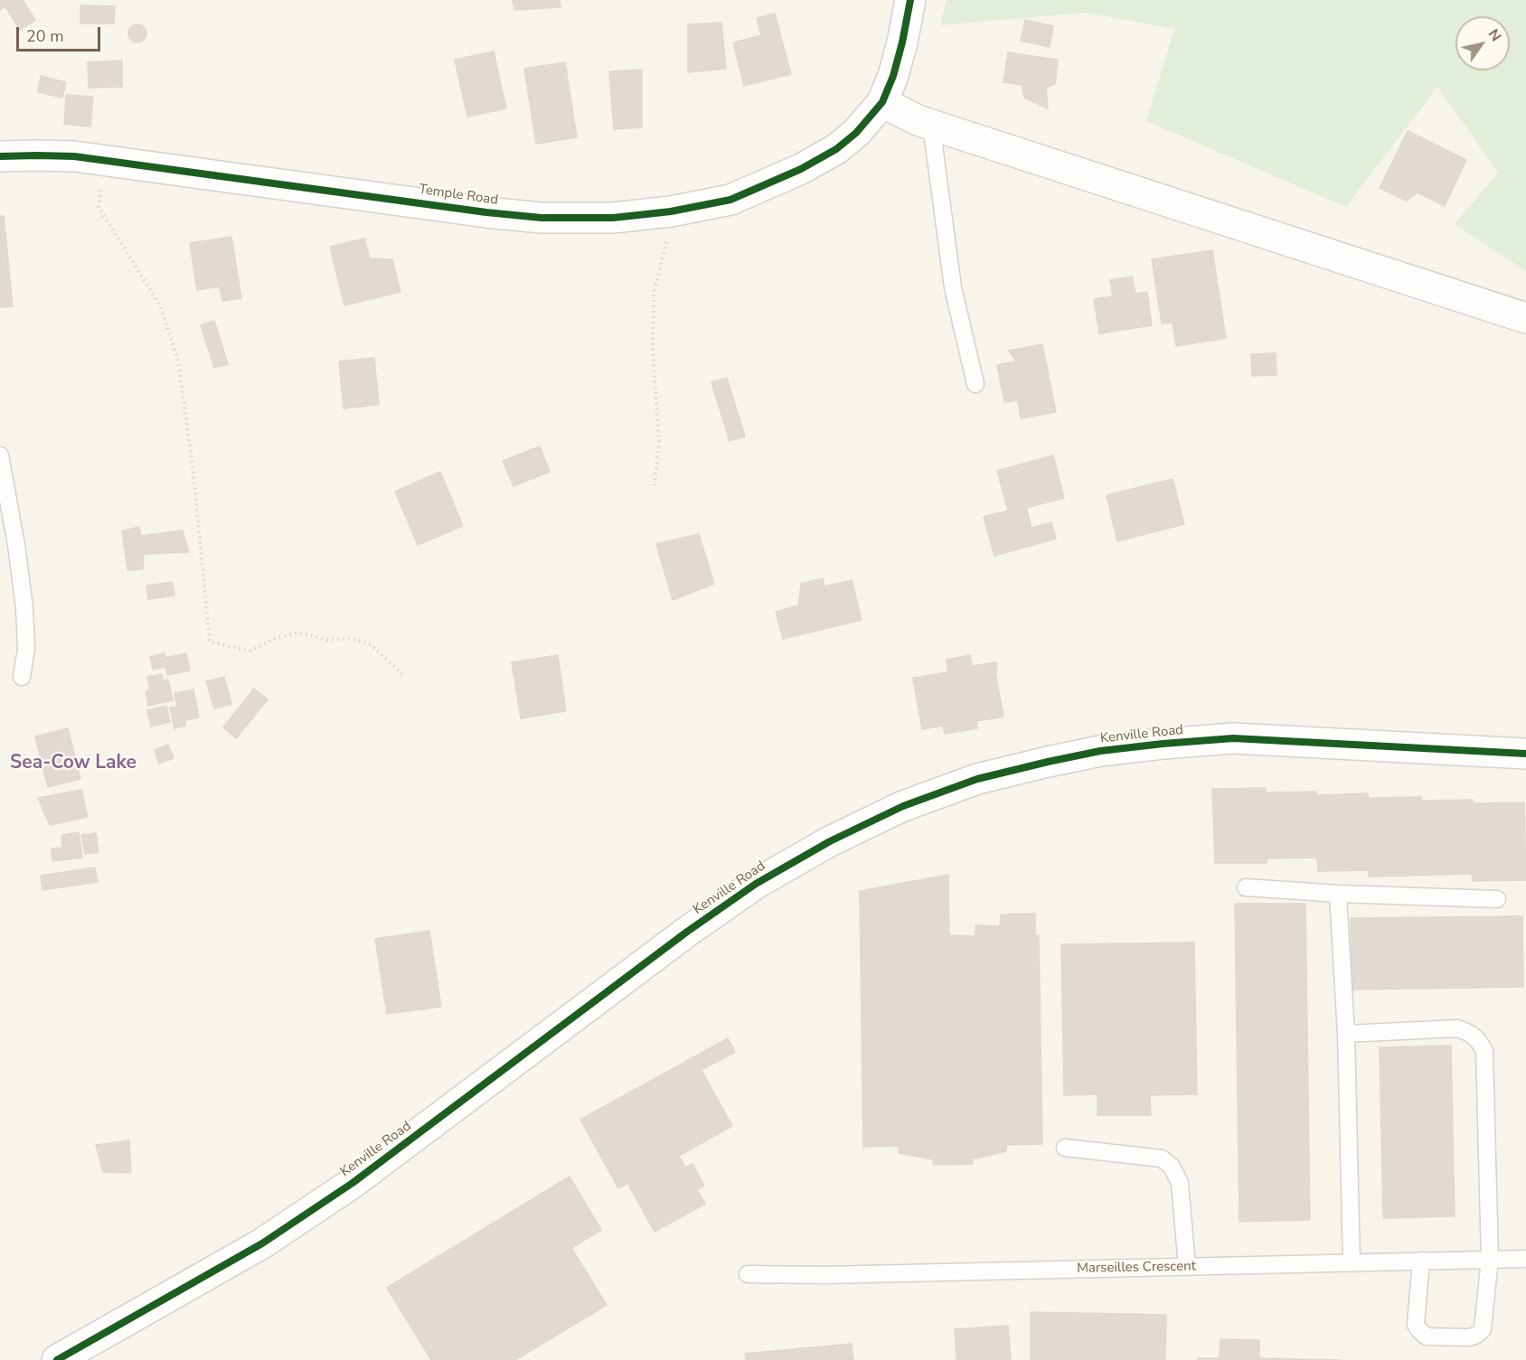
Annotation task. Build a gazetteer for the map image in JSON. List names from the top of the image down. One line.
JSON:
{"streets":{"street":["Temple Road","Kenville Road"],"lane":["Marseilles Crescent"]},"districts":["Sea-Cow Lake"],"scale_bar":"20 m","north":"top right"}
